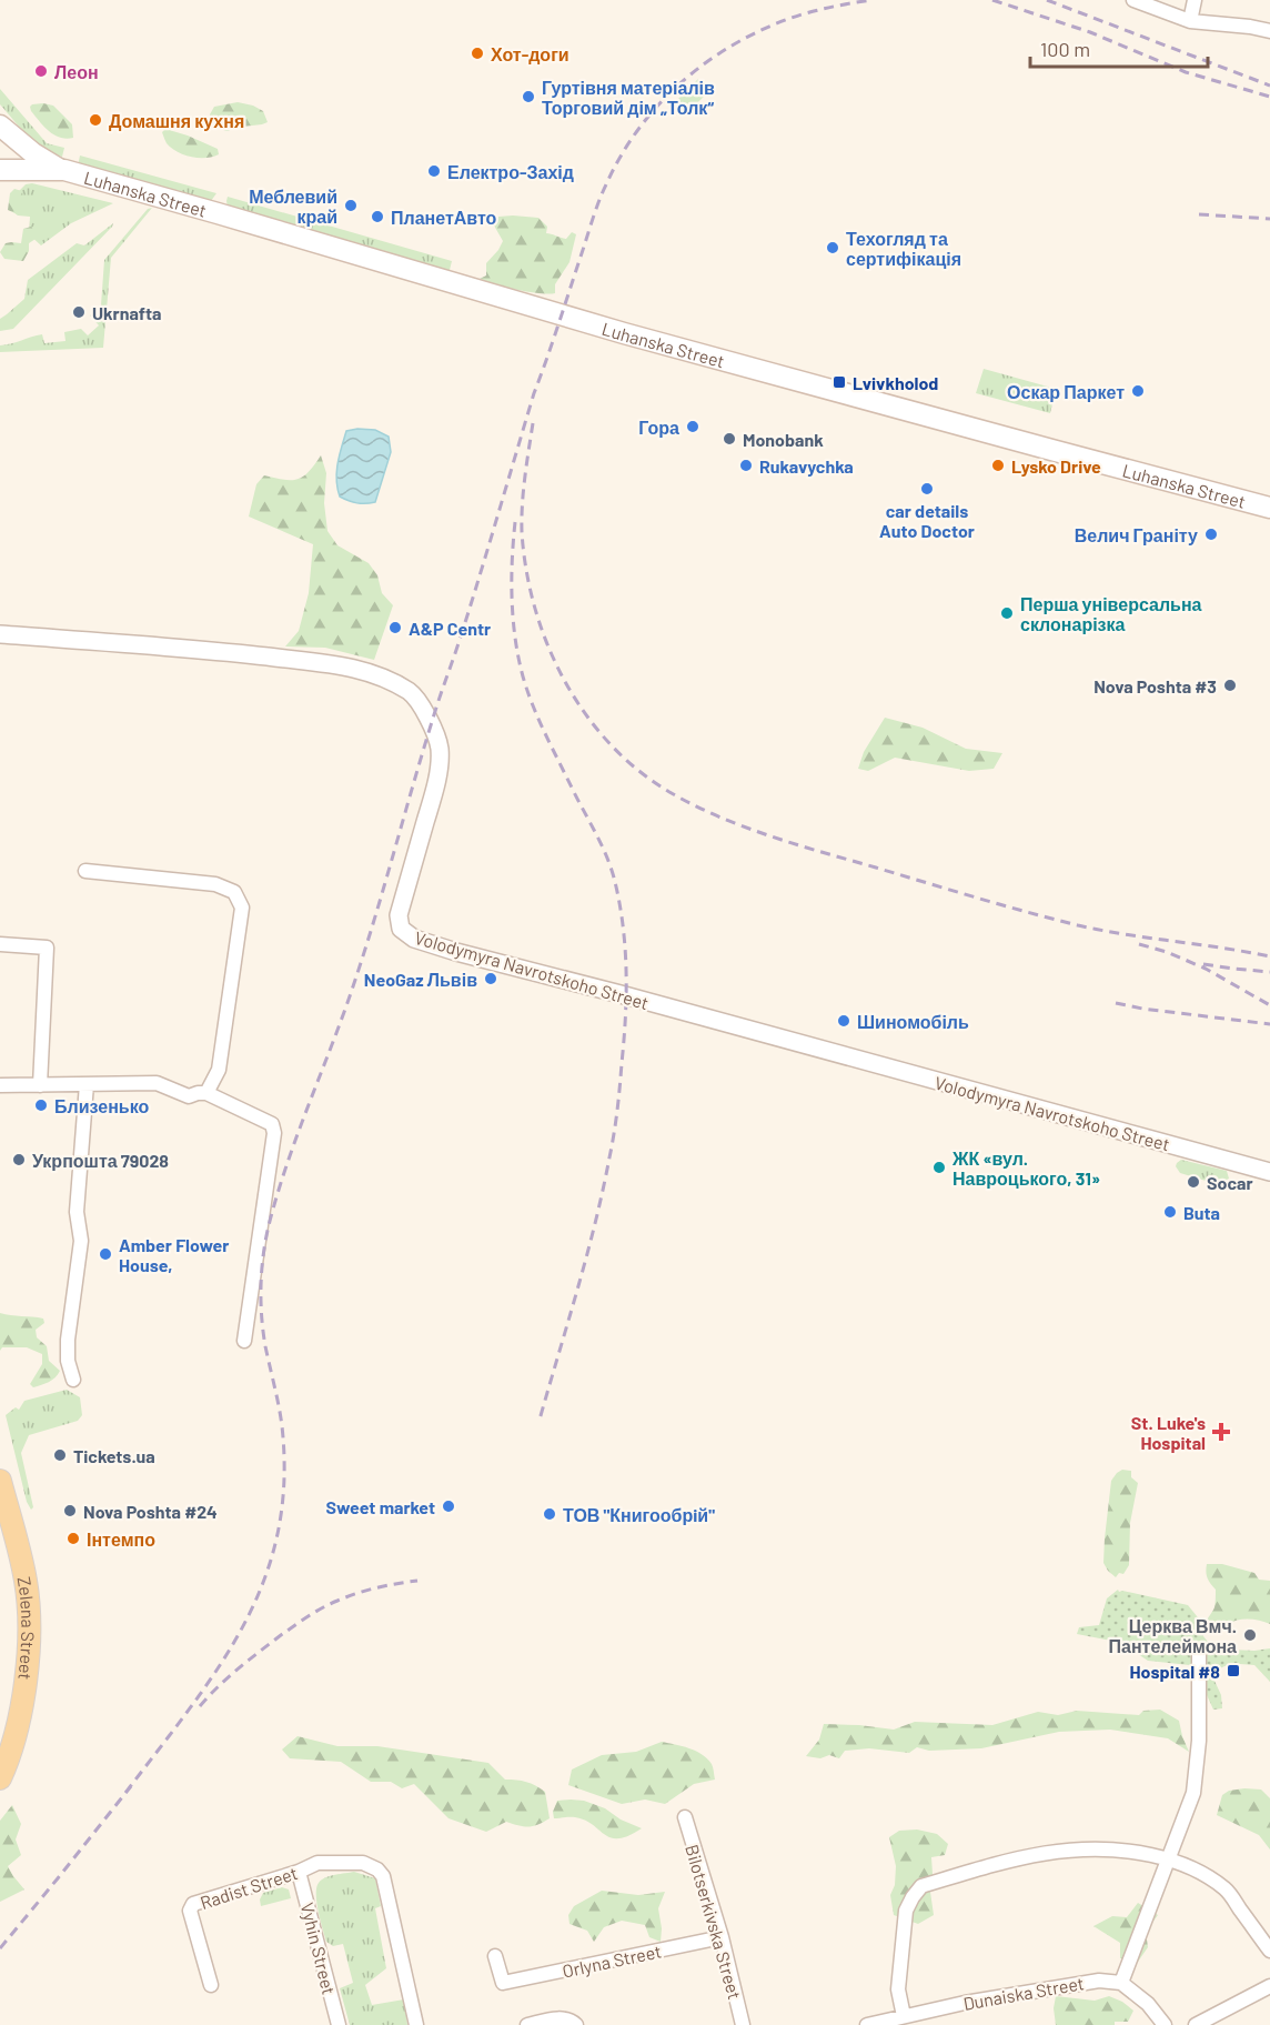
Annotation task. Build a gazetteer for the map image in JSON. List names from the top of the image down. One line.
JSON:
{"streets":{"main road":["Luhanska Street","Zelena Street"],"street":["Volodymyra Navrotskoho Street","Radist Street","Bilotserkivska Street","Vyhin Street","Orlyna Street","Dunaiska Street"]},"crossings":[["Radist Street","Vyhin Street"],["Bilotserkivska Street","Orlyna Street"]],"places":{"other":["Хот-доги","Леон","Гуртівня матеріалів Торговий дім „Толк“","Домашня кухня","Електро-Захід","Меблевий край","ПланетАвто","Техогляд та сертифікація","Ukrnafta","Оскар Паркет","Гора","Monobank","Rukavychka","Lysko Drive","car details Auto Doctor","Велич Граніту","Перша універсальна склонарізка","A&P Centr","Nova Poshta #3","NeoGaz Львів","Шиномобіль","Близенько","Укрпошта 79028","ЖК «вул. Навроцького, 31»","Socar","Buta","Amber Flower House,","Tickets.ua","Sweet market","Nova Poshta #24","ТОВ \"Книгообрiй\"","Інтемпо","Церква Вмч. Пантелеймона"],"transit":["Lvivkholod","Hospital #8"],"health":["St. Luke's Hospital"]},"scale_bar":"100 m"}
